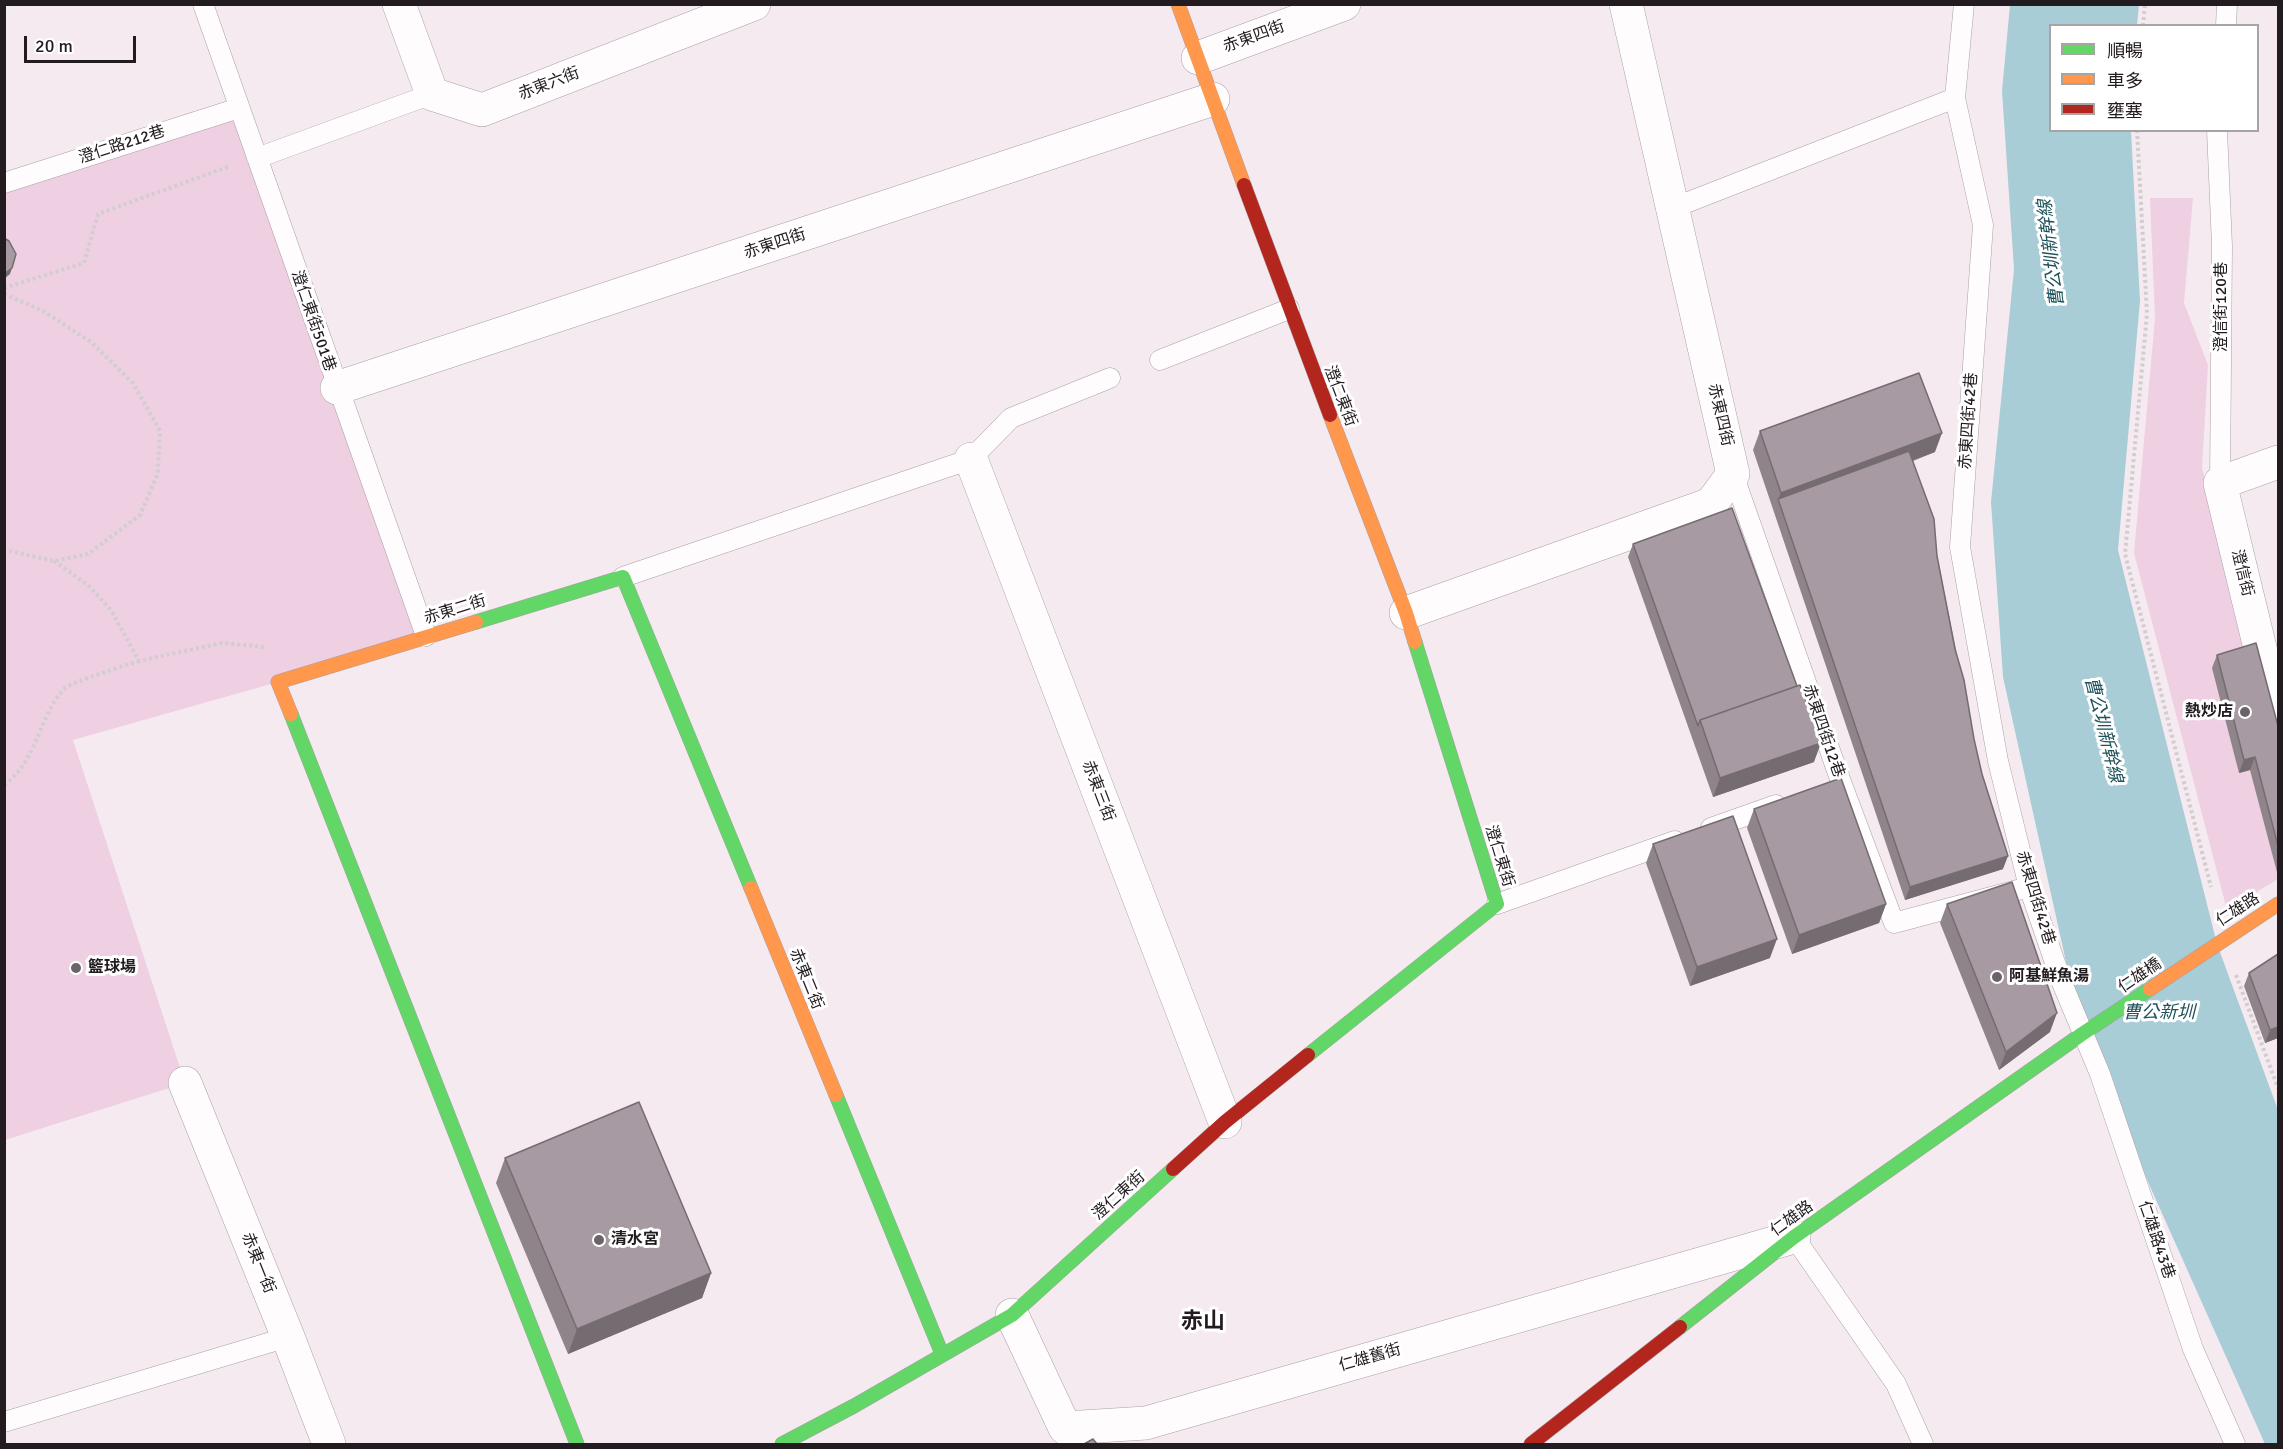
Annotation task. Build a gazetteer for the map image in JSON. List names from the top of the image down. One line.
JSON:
{"streets":{"street":["赤東四街","赤東六街","澄仁東街","澄信街","赤東二街","赤東三街","仁雄路","仁雄橋","赤東一街","仁雄舊街"],"lane":["澄仁路212巷","澄信街120巷","澄仁東街501巷","赤東四街42巷","赤東四街12巷","仁雄路43巷"]},"crossings":[["赤東四街","澄仁東街501巷"],["赤東四街","澄仁東街"],["赤東四街","赤東四街12巷"],["澄仁路212巷","澄仁東街501巷"],["澄信街120巷","澄信街"],["澄仁東街501巷","赤東二街"],["澄仁東街","赤東二街"],["澄仁東街","赤東三街"],["澄仁東街","仁雄舊街"],["赤東四街42巷","赤東四街12巷"],["赤東四街42巷","仁雄路"],["赤東四街42巷","仁雄橋"],["赤東四街42巷","仁雄路43巷"],["仁雄路","仁雄橋"],["仁雄路","仁雄路43巷"],["仁雄路","仁雄舊街"],["仁雄橋","仁雄路43巷"]],"districts":["赤山"],"water":["曹公圳新幹線","曹公新圳"],"places":["熱炒店","籃球場","阿基鮮魚湯","清水宮"],"legend":["順暢","車多","壅塞"],"scale_bar":"20 m"}
